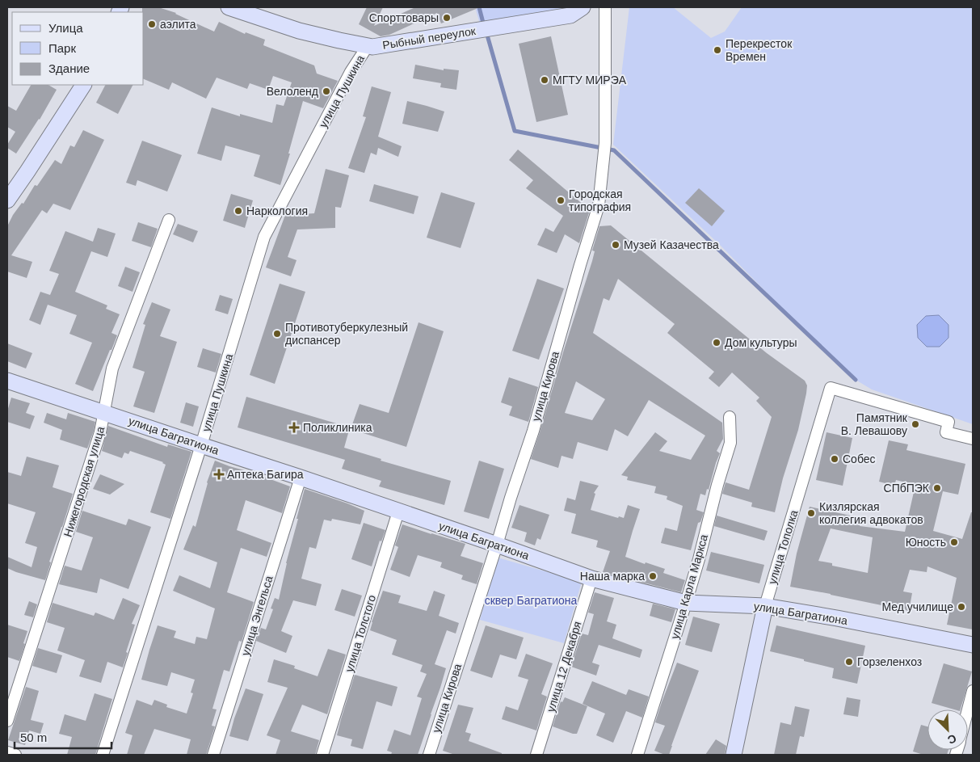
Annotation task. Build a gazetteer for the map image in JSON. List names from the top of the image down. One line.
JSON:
{"streets":{"main road":["Рыбный переулок","улица Багратиона","улица Тополка"],"street":["улица Пушкина","улица Кирова","Нижегородская улица","улица Карла Маркса","улица Энгельса","улица Толстого","улица 12 Декабря"]},"crossings":[["Рыбный переулок","улица Пушкина"],["улица Пушкина","улица Багратиона"],["улица Кирова","улица Багратиона"],["улица Багратиона","Нижегородская улица"],["улица Багратиона","улица Тополка"],["улица Багратиона","улица Карла Маркса"],["улица Багратиона","улица Энгельса"],["улица Багратиона","улица Толстого"],["улица Багратиона","улица 12 Декабря"]],"parks":["сквер Багратиона"],"places":{"other":["Спорттовары","аэлита","Перекресток Времен","МГТУ МИРЭА","Велоленд","Городская типография","Наркология","Музей Казачества","Противотуберкулезный диспансер","Дом культуры","Памятник В. Левашову","Собес","СПбПЭК","Кизлярская коллегия адвокатов","Юность","Наша марка","Мед училище","Горзеленхоз"],"health":["Поликлиника","Аптека Багира"]},"legend":["Улица","Парк","Здание"],"scale_bar":"50 m","north":"bottom right"}
